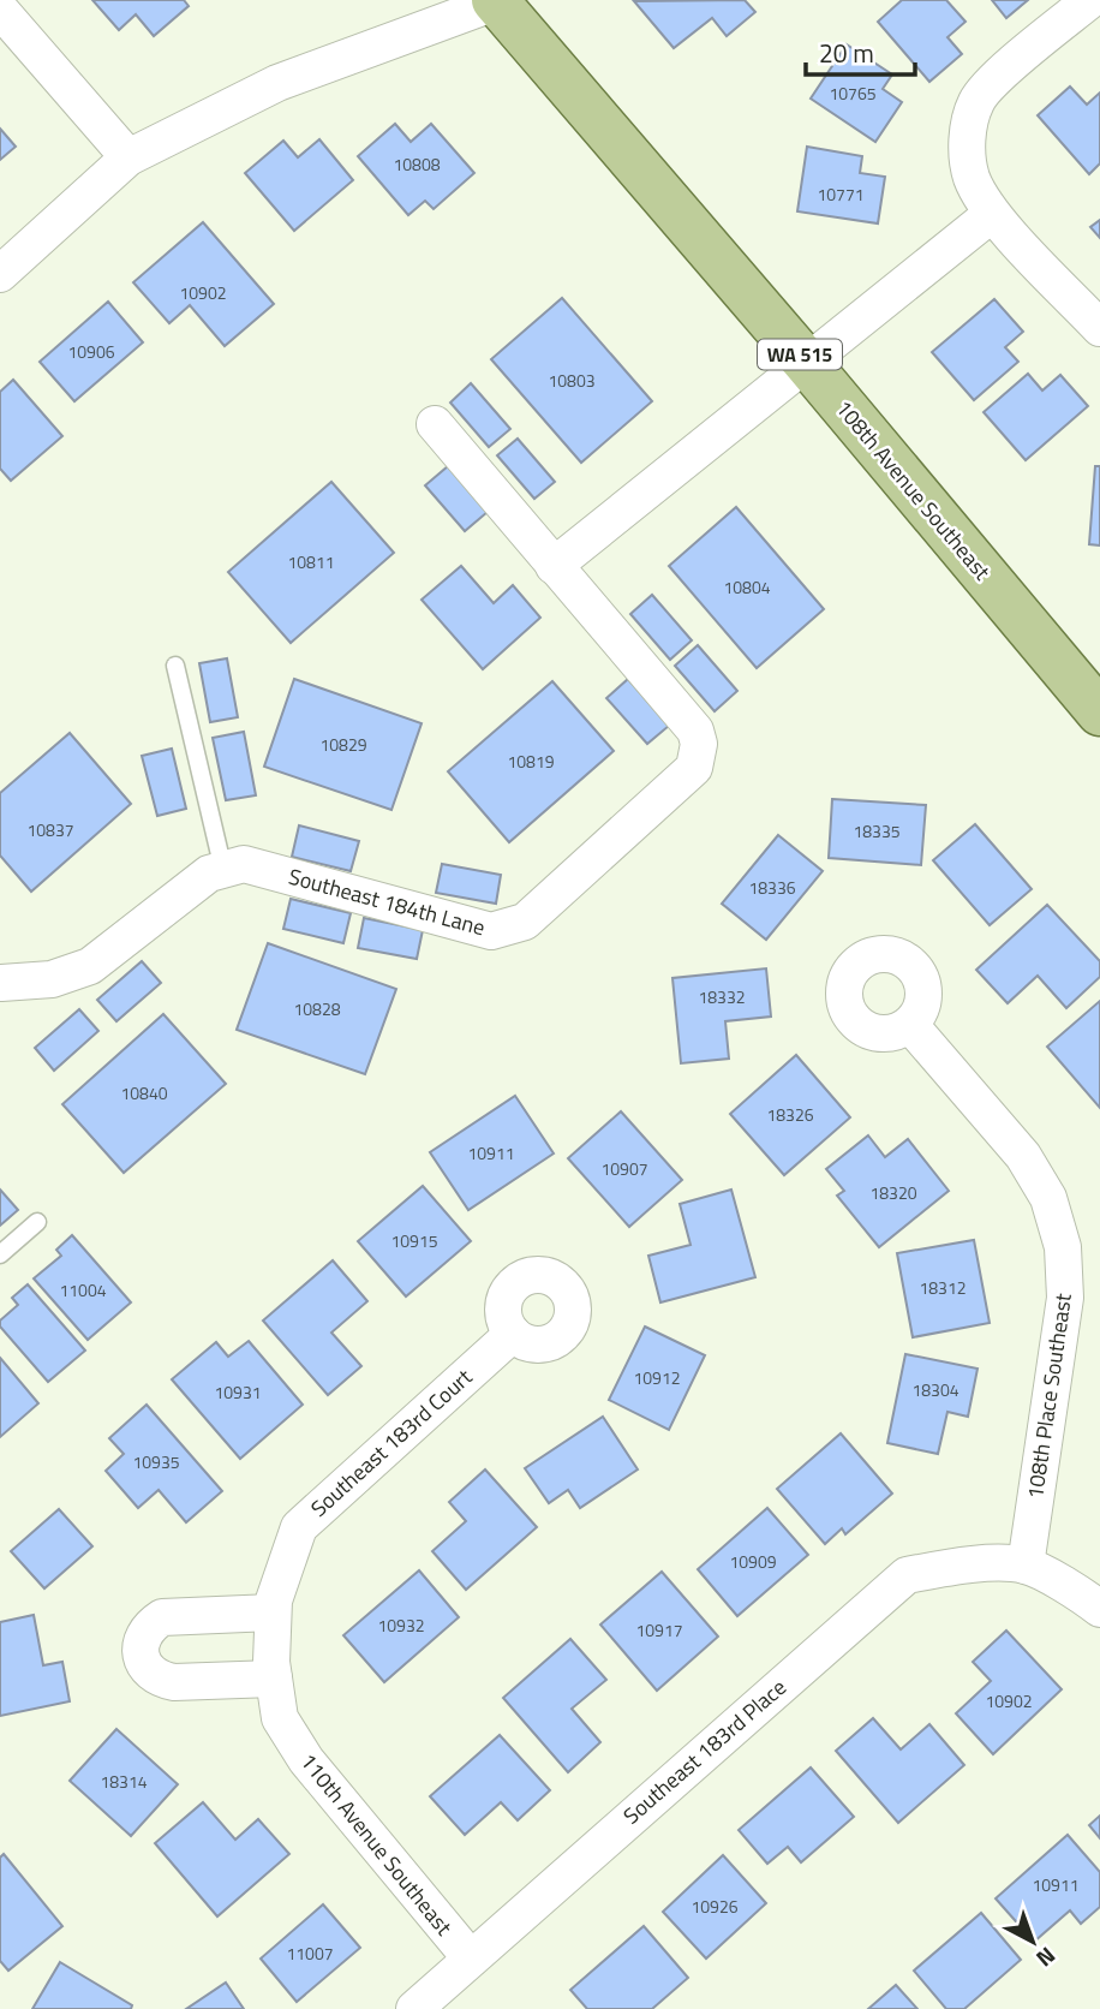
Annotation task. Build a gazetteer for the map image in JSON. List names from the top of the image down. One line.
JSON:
{"streets":{"main road":["WA 515","108th Avenue Southeast"],"street":["Southeast 184th Lane","108th Place Southeast","Southeast 183rd Court","Southeast 183rd Place","110th Avenue Southeast"]},"crossings":[["108th Place Southeast","Southeast 183rd Place"],["Southeast 183rd Court","110th Avenue Southeast"],["Southeast 183rd Place","110th Avenue Southeast"]],"house_numbers":["10765","10808","10771","10902","10906","10803","10811","10804","10829","10819","10837","18335","18336","18332","10828","10840","18326","10911","10907","18320","10915","18312","11004","10912","18304","10931","10935","10909","10932","10917","10902","18314","10911","10926","11007"],"scale_bar":"20 m","north":"bottom right"}
